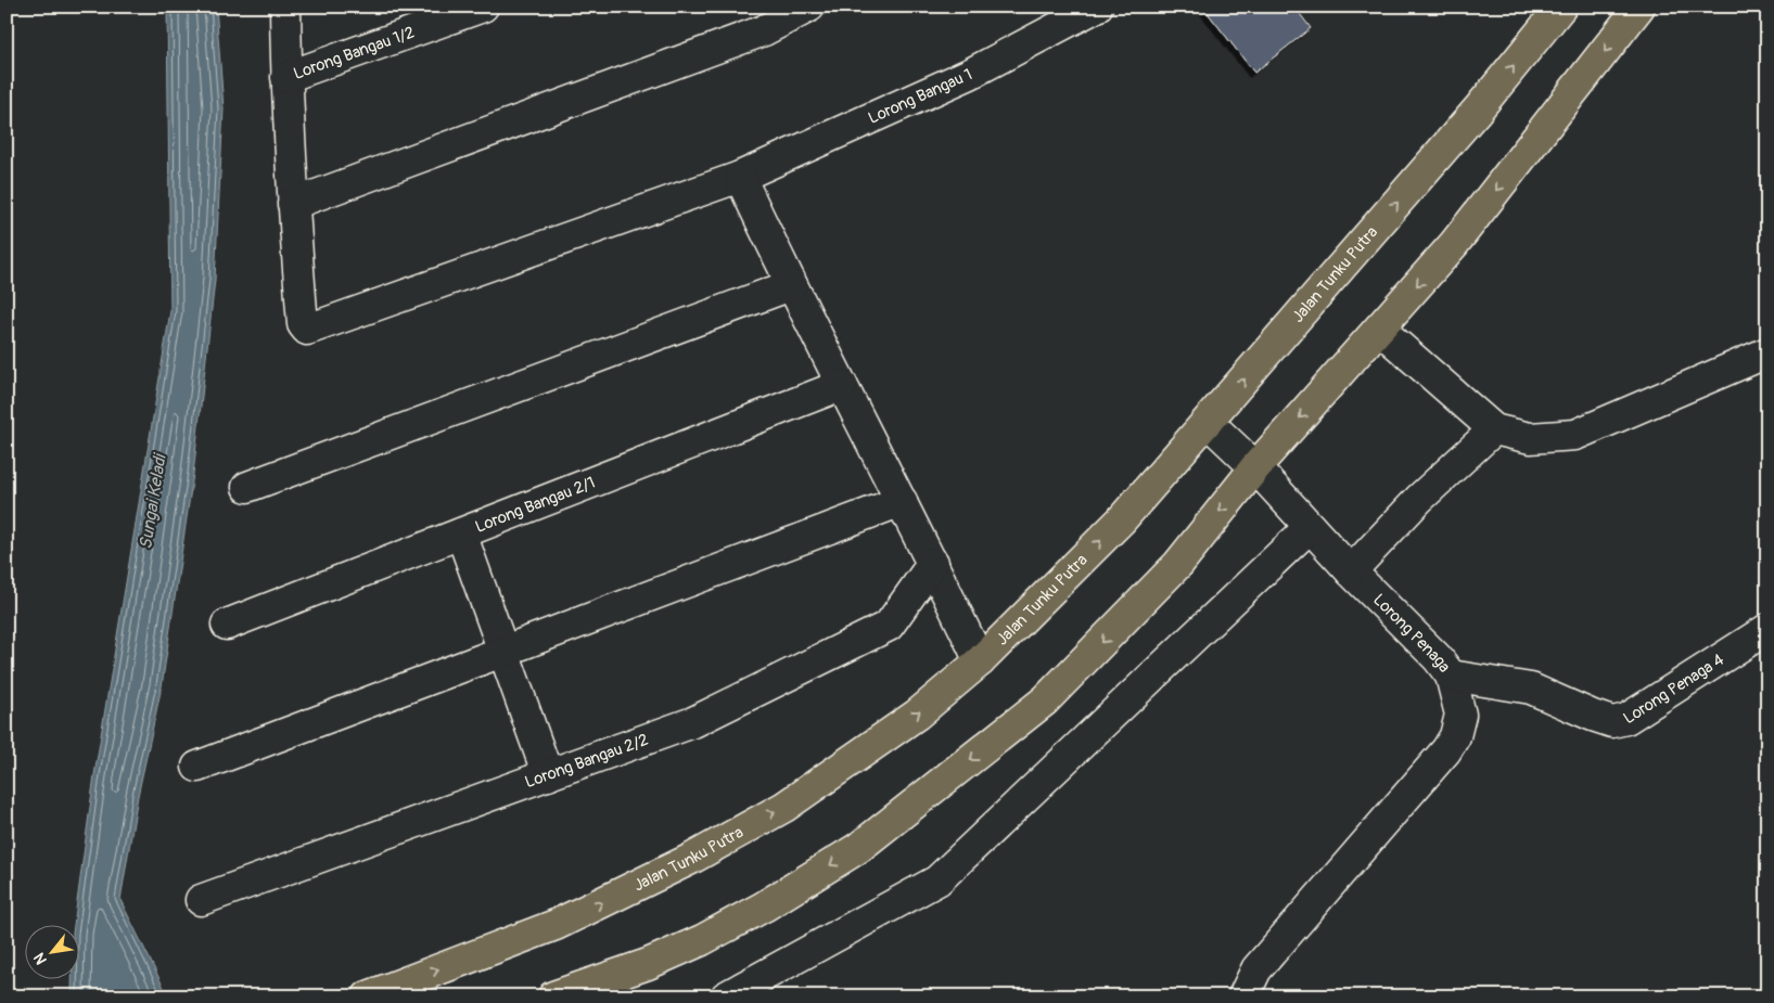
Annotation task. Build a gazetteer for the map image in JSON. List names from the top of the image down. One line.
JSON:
{"streets":{"main road":["Jalan Tunku Putra"],"street":["Lorong Bangau 1/2","Lorong Bangau 1","Lorong Bangau 2/1","Lorong Penaga","Lorong Penaga 4","Lorong Bangau 2/2"]},"crossings":[["Jalan Tunku Putra","Lorong Penaga"],["Lorong Penaga","Lorong Penaga 4"]],"water":["Sungai Keladi"],"north":"bottom left"}
